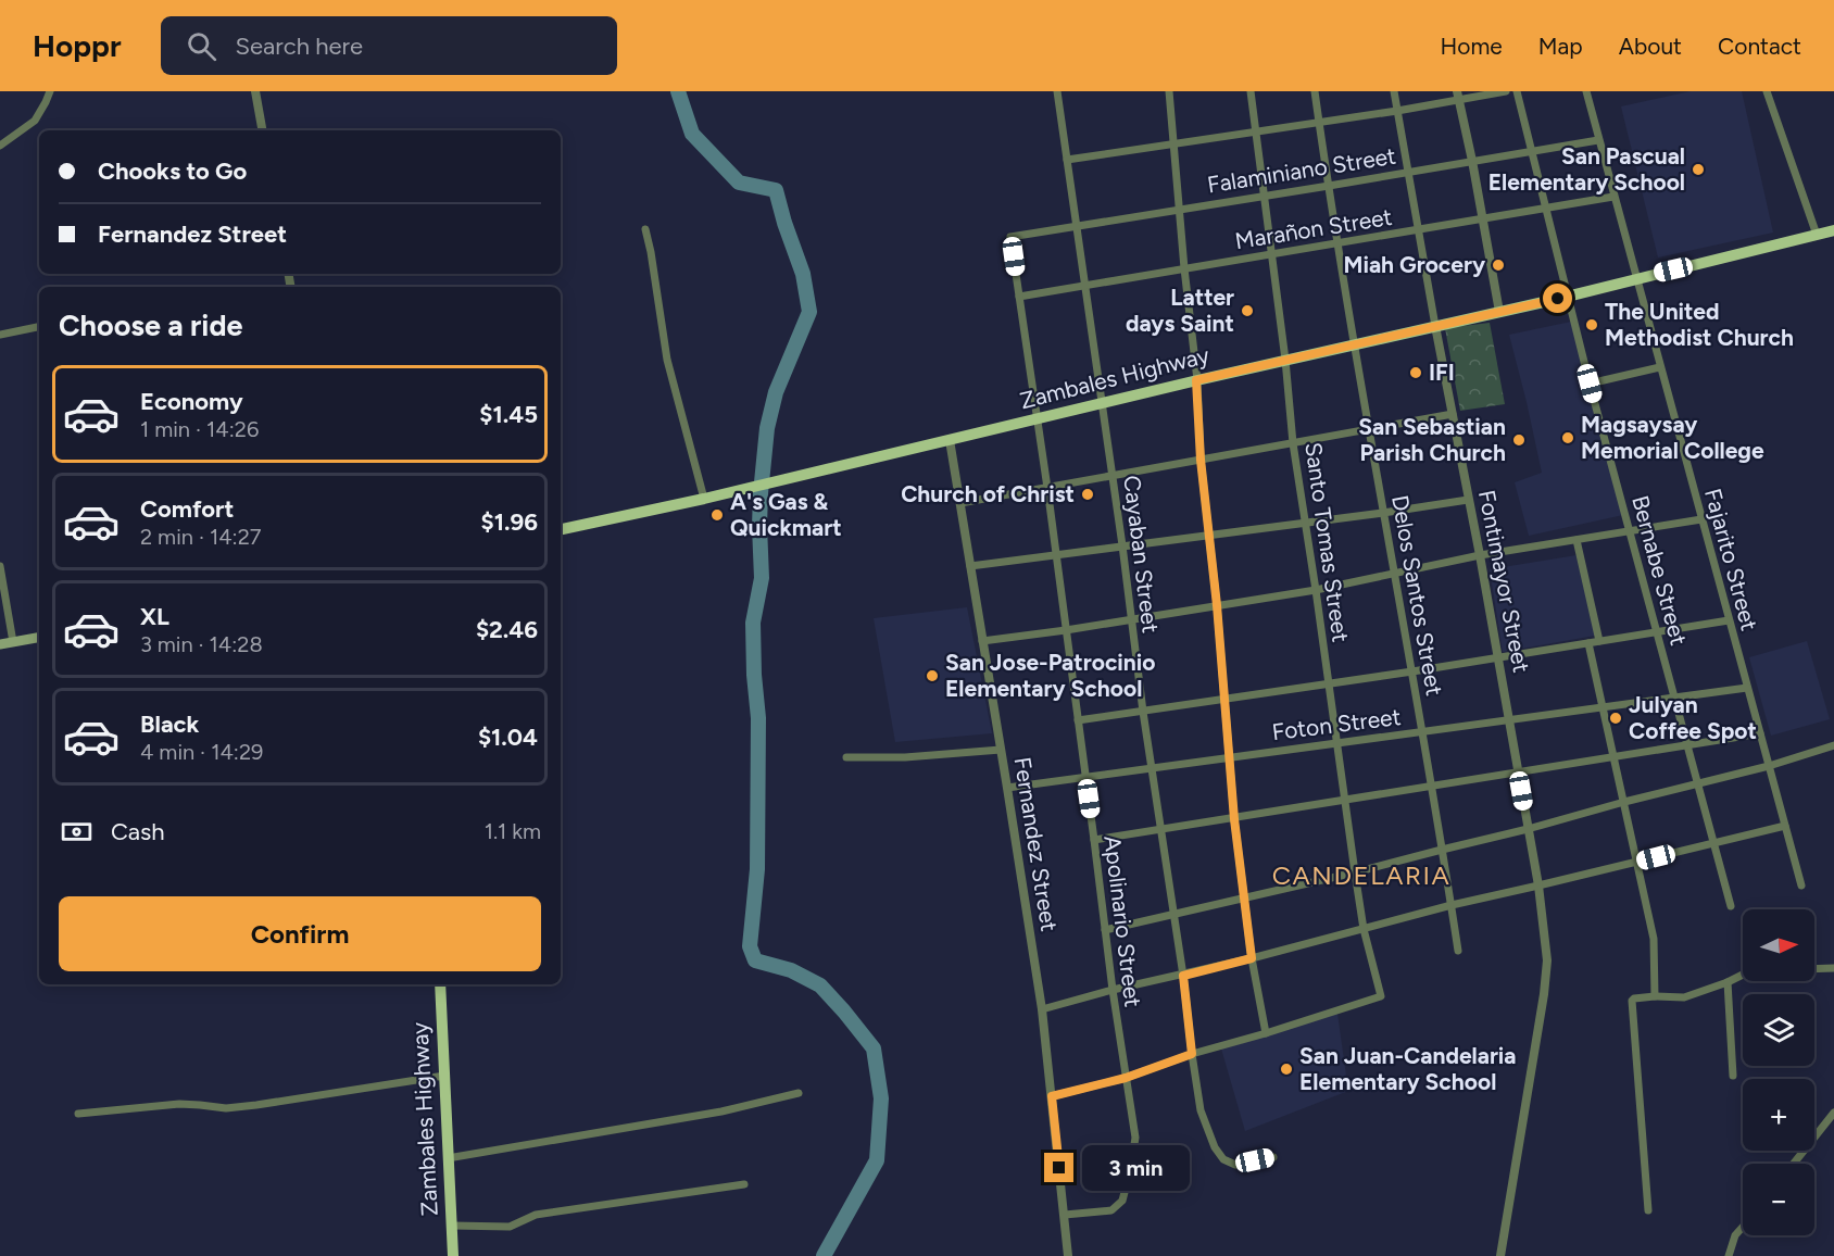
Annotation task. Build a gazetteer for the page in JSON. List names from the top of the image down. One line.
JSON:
{"streets":{"main road":["Zambales Highway"],"street":["Falaminiano Street","Marañon Street","Santo Tomas Street","Cayaban Street","Fajarito Street","Bernabe Street","Fontimayor Street","Delos Santos Street","Foton Street","Fernandez Street","Apolinario Street"]},"crossings":[["Falaminiano Street","Santo Tomas Street"],["Falaminiano Street","Cayaban Street"],["Falaminiano Street","Fajarito Street"],["Falaminiano Street","Bernabe Street"],["Falaminiano Street","Fontimayor Street"],["Falaminiano Street","Delos Santos Street"],["Falaminiano Street","Apolinario Street"],["Marañon Street","Santo Tomas Street"],["Marañon Street","Cayaban Street"],["Marañon Street","Fajarito Street"],["Marañon Street","Bernabe Street"],["Marañon Street","Fontimayor Street"],["Marañon Street","Delos Santos Street"],["Marañon Street","Apolinario Street"],["Zambales Highway","Santo Tomas Street"],["Zambales Highway","Cayaban Street"],["Zambales Highway","Fajarito Street"],["Zambales Highway","Bernabe Street"],["Zambales Highway","Fontimayor Street"],["Zambales Highway","Delos Santos Street"],["Zambales Highway","Fernandez Street"],["Zambales Highway","Apolinario Street"],["Santo Tomas Street","Foton Street"],["Cayaban Street","Foton Street"],["Fajarito Street","Foton Street"],["Bernabe Street","Foton Street"],["Fontimayor Street","Foton Street"],["Delos Santos Street","Foton Street"],["Foton Street","Fernandez Street"],["Foton Street","Apolinario Street"],["Fernandez Street","Apolinario Street"]],"districts":["CANDELARIA"],"places":["San Pascual Elementary School","Miah Grocery","Latter days Saint","The United Methodist Church","IFI","Magsaysay Memorial College","San Sebastian Parish Church","Church of Christ","A's Gas & Quickmart","San Jose-Patrocinio Elementary School","Julyan Coffee Spot","San Juan-Candelaria Elementary School"],"north":"right","page":{"header":"Hoppr","search":"Search here","nav":["Home","Map","About","Contact"],"banner":["Chooks to Go","Fernandez Street"],"heading":"Choose a ride","list":[{"name":"Economy","note":"1 min · 14:26","value":"$1.45"},{"name":"Comfort","note":"2 min · 14:27","value":"$1.96"},{"name":"XL","note":"3 min · 14:28","value":"$2.46"},{"name":"Black","note":"4 min · 14:29","value":"$1.04"}],"pay":["Cash","1.1 km"],"buttons":"Confirm","map_buttons":["+","−"],"bubble":"3 min"}}
